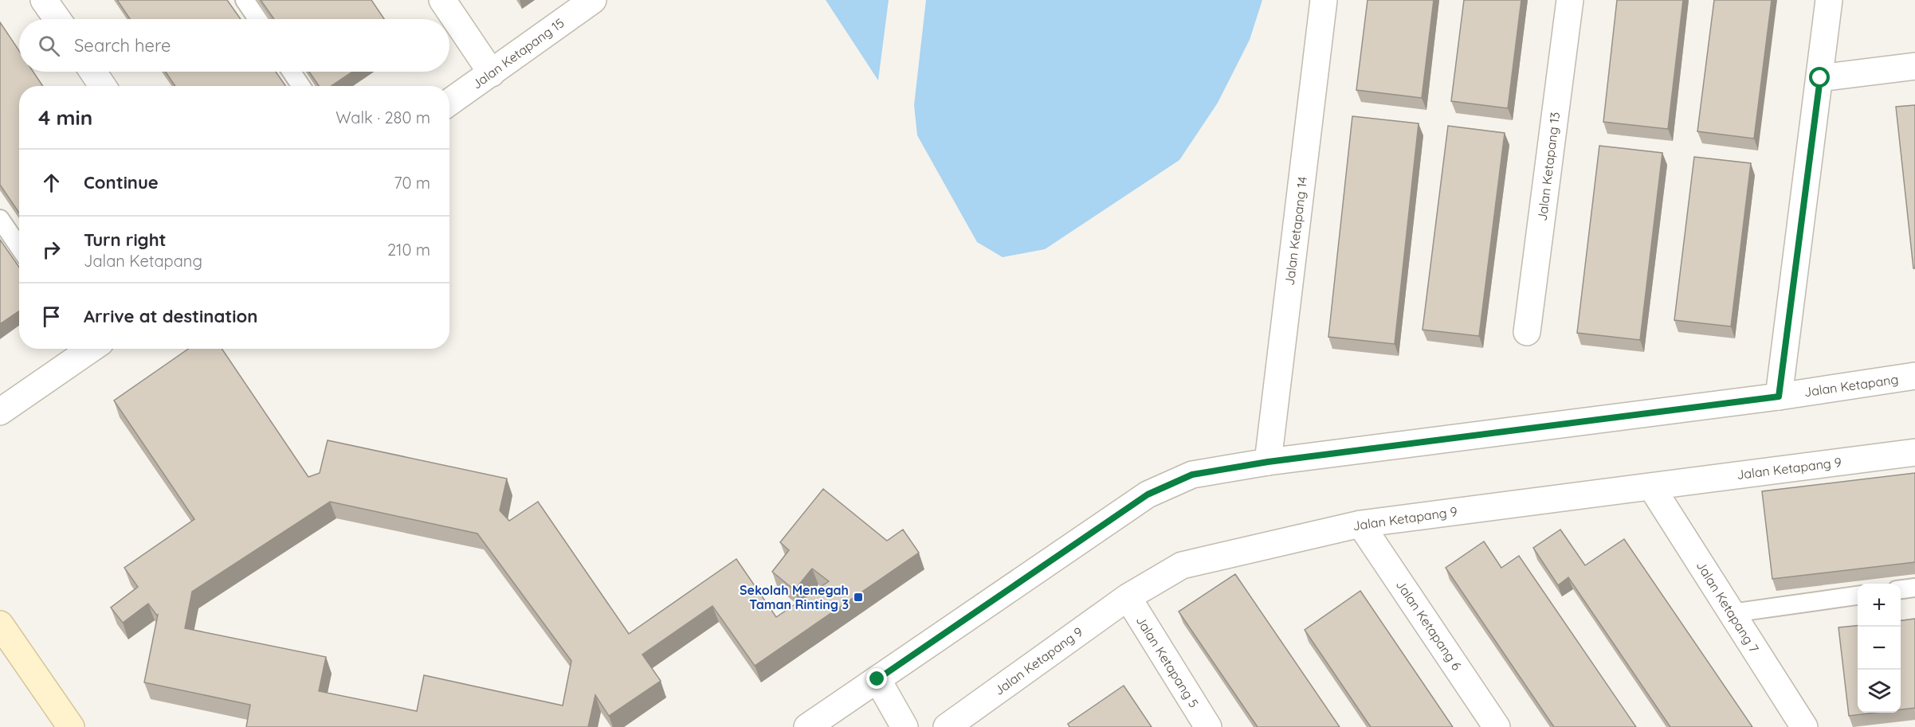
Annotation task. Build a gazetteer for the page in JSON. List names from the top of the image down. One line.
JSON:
{"streets":{"street":["Jalan Ketapang 15","Jalan Ketapang 13","Jalan Ketapang 14","Jalan Ketapang","Jalan Ketapang 9","Jalan Ketapang 7","Jalan Ketapang 6","Jalan Ketapang 5"]},"crossings":[["Jalan Ketapang 14","Jalan Ketapang"],["Jalan Ketapang 9","Jalan Ketapang 7"],["Jalan Ketapang 9","Jalan Ketapang 6"],["Jalan Ketapang 9","Jalan Ketapang 5"]],"places":{"transit":["Sekolah Menegah Taman Rinting 3"]},"page":{"search":"Search here","heading":["4 min","Walk · 280 m"],"list":[["Continue","70 m"],["Turn right","Jalan Ketapang","210 m"],"Arrive at destination"],"map_buttons":["+","−"]}}
